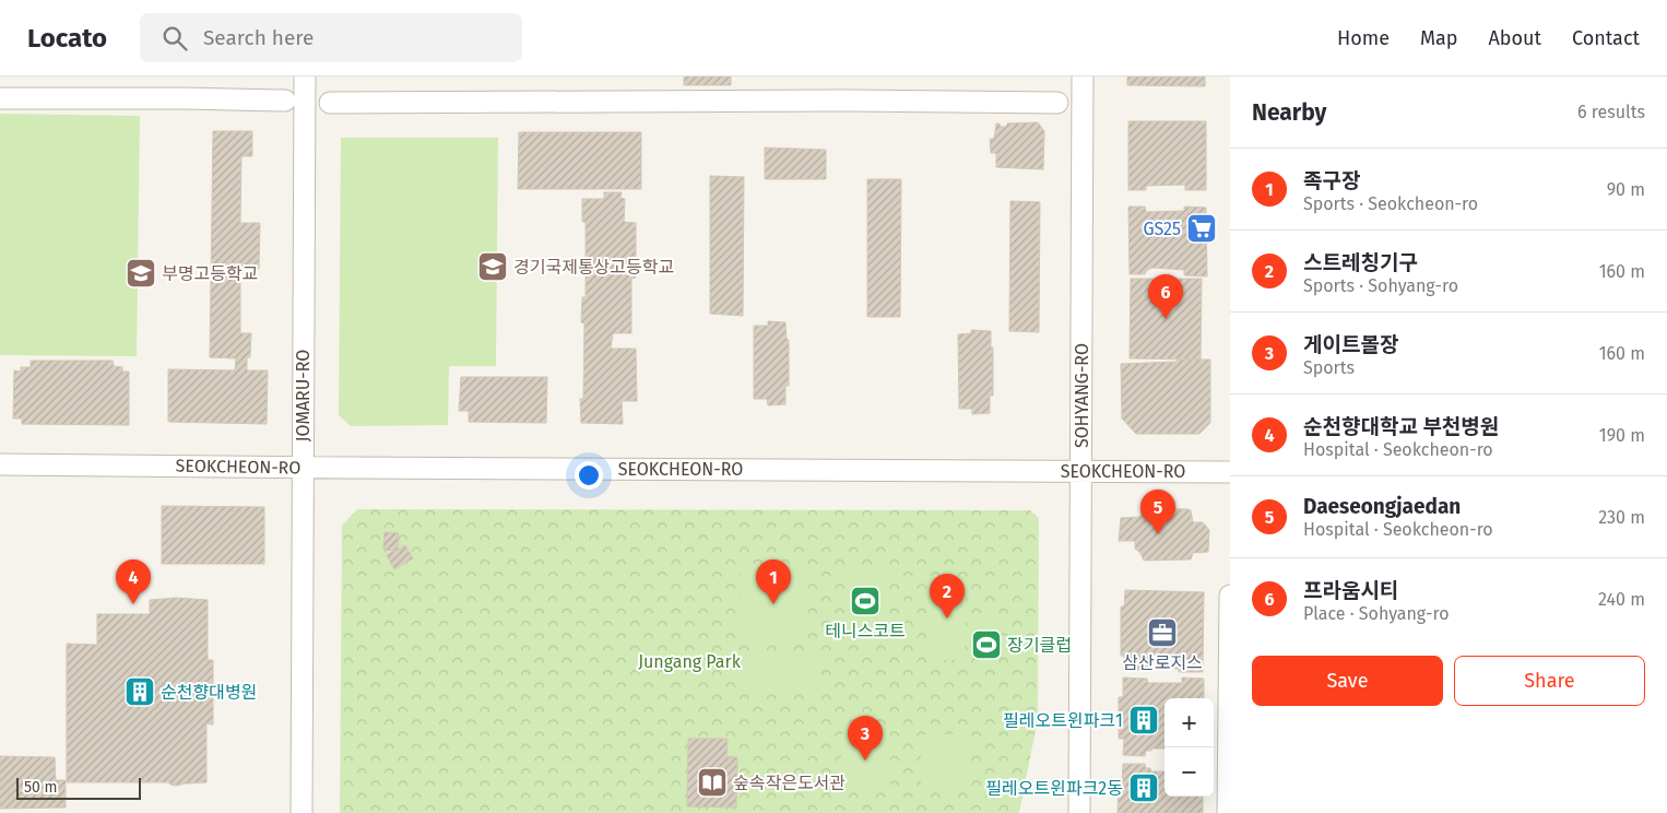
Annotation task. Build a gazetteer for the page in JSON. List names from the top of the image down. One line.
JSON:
{"streets":{"street":["JOMARU-RO","SOHYANG-RO","SEOKCHEON-RO"]},"crossings":[["JOMARU-RO","SEOKCHEON-RO"],["SOHYANG-RO","SEOKCHEON-RO"]],"parks":["Jungang Park"],"places":{"supermarket":["GS25"],"school or university":["경기국제통상고등학교","부명고등학교"],"sports":["테니스코트","장기클럽"],"office":["삼산로지스"],"building":["순천향대병원","필레오트윈파크1","필레오트윈파크2동"],"library":["숲속작은도서관"]},"scale_bar":"50 m","page":{"header":"Locato","search":"Search here","nav":["Home","Map","About","Contact"],"heading":["Nearby","6 results"],"list":[{"mark":"1","name":"족구장","note":"Sports · Seokcheon-ro","value":"90 m"},{"mark":"2","name":"스트레칭기구","note":"Sports · Sohyang-ro","value":"160 m"},{"mark":"3","name":"게이트볼장","note":"Sports","value":"160 m"},{"mark":"4","name":"순천향대학교 부천병원","note":"Hospital · Seokcheon-ro","value":"190 m"},{"mark":"5","name":"Daeseongjaedan","note":"Hospital · Seokcheon-ro","value":"230 m"},{"mark":"6","name":"프라움시티","note":"Place · Sohyang-ro","value":"240 m"}],"pins":["6","5","1","4","2","3"],"buttons":["Save","Share"],"map_buttons":["+","−"],"scale":"50 m"}}
